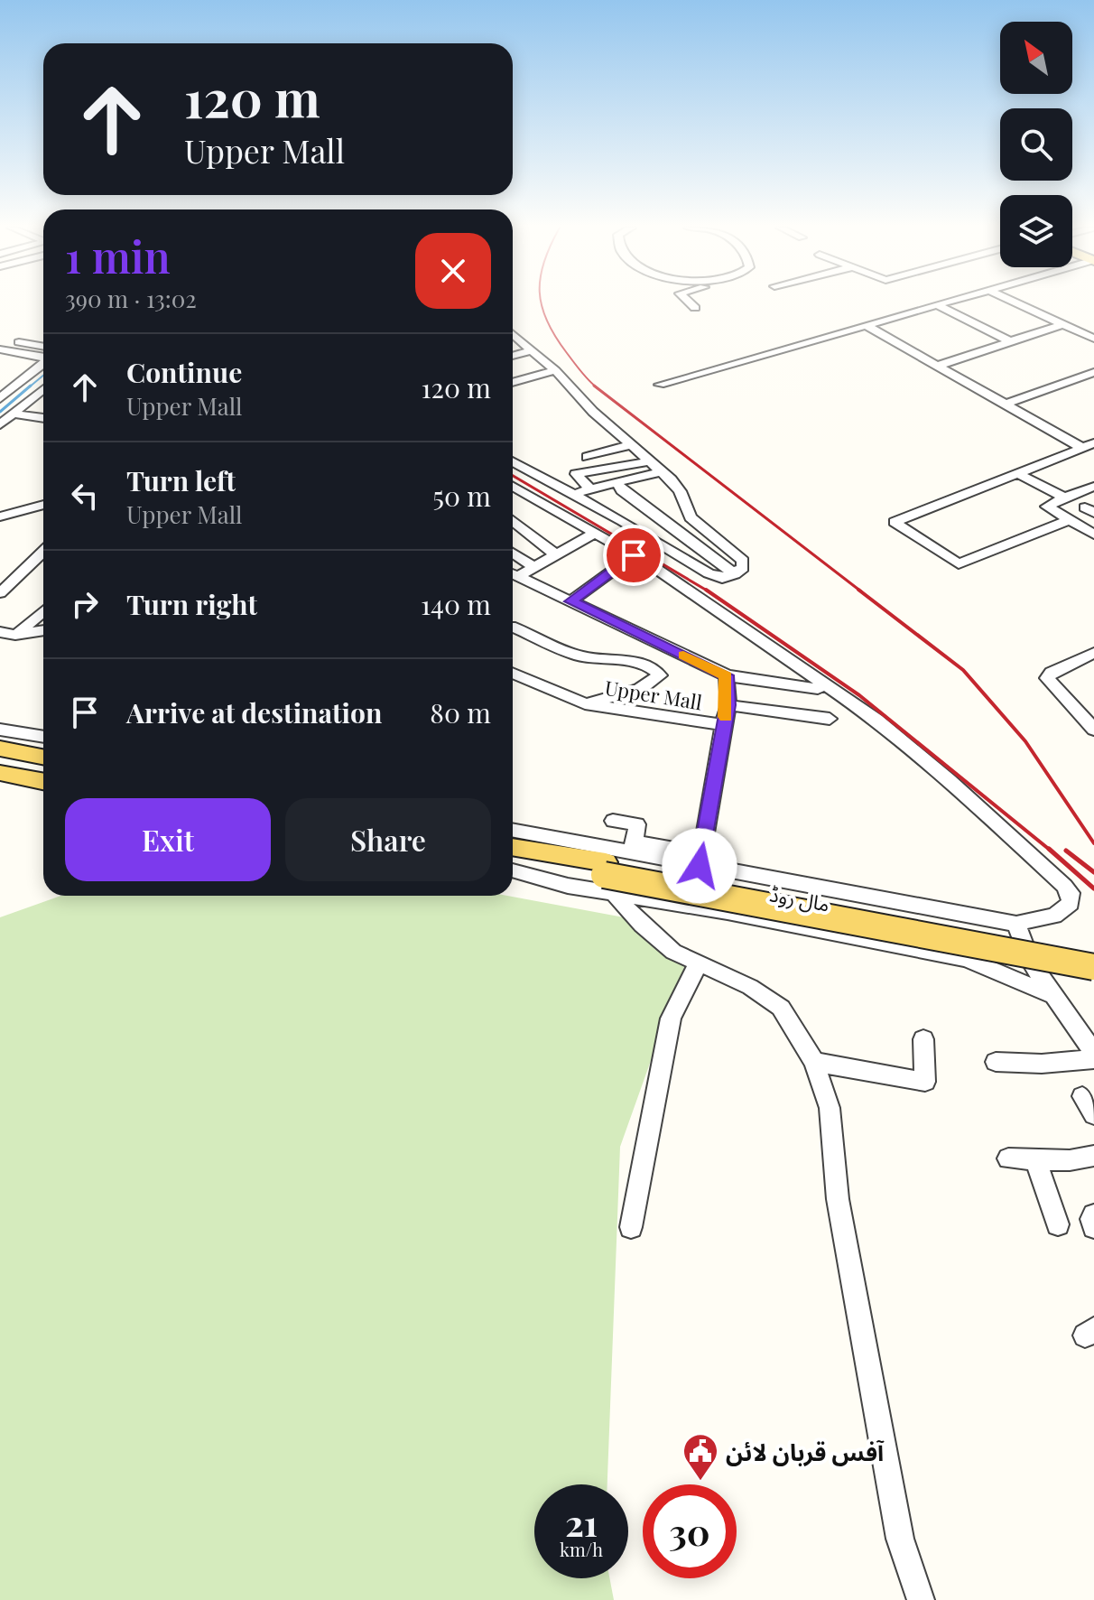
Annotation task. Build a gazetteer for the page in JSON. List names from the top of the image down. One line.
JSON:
{"streets":{"main road":["مال روڈ"],"street":["Upper Mall"]},"places":{"public building":["آفس قربان لائن"]},"north":"top left","page":{"turn":["120 m","Upper Mall"],"heading":["1 min","390 m · 13:02"],"list":[{"name":"Continue","note":"Upper Mall","value":"120 m"},{"name":"Turn left","note":"Upper Mall","value":"50 m"},{"name":"Turn right","value":"140 m"},{"name":"Arrive at destination","value":"80 m"}],"buttons":["Exit","Share"],"speed":"21 km/h","limit":"30"}}
